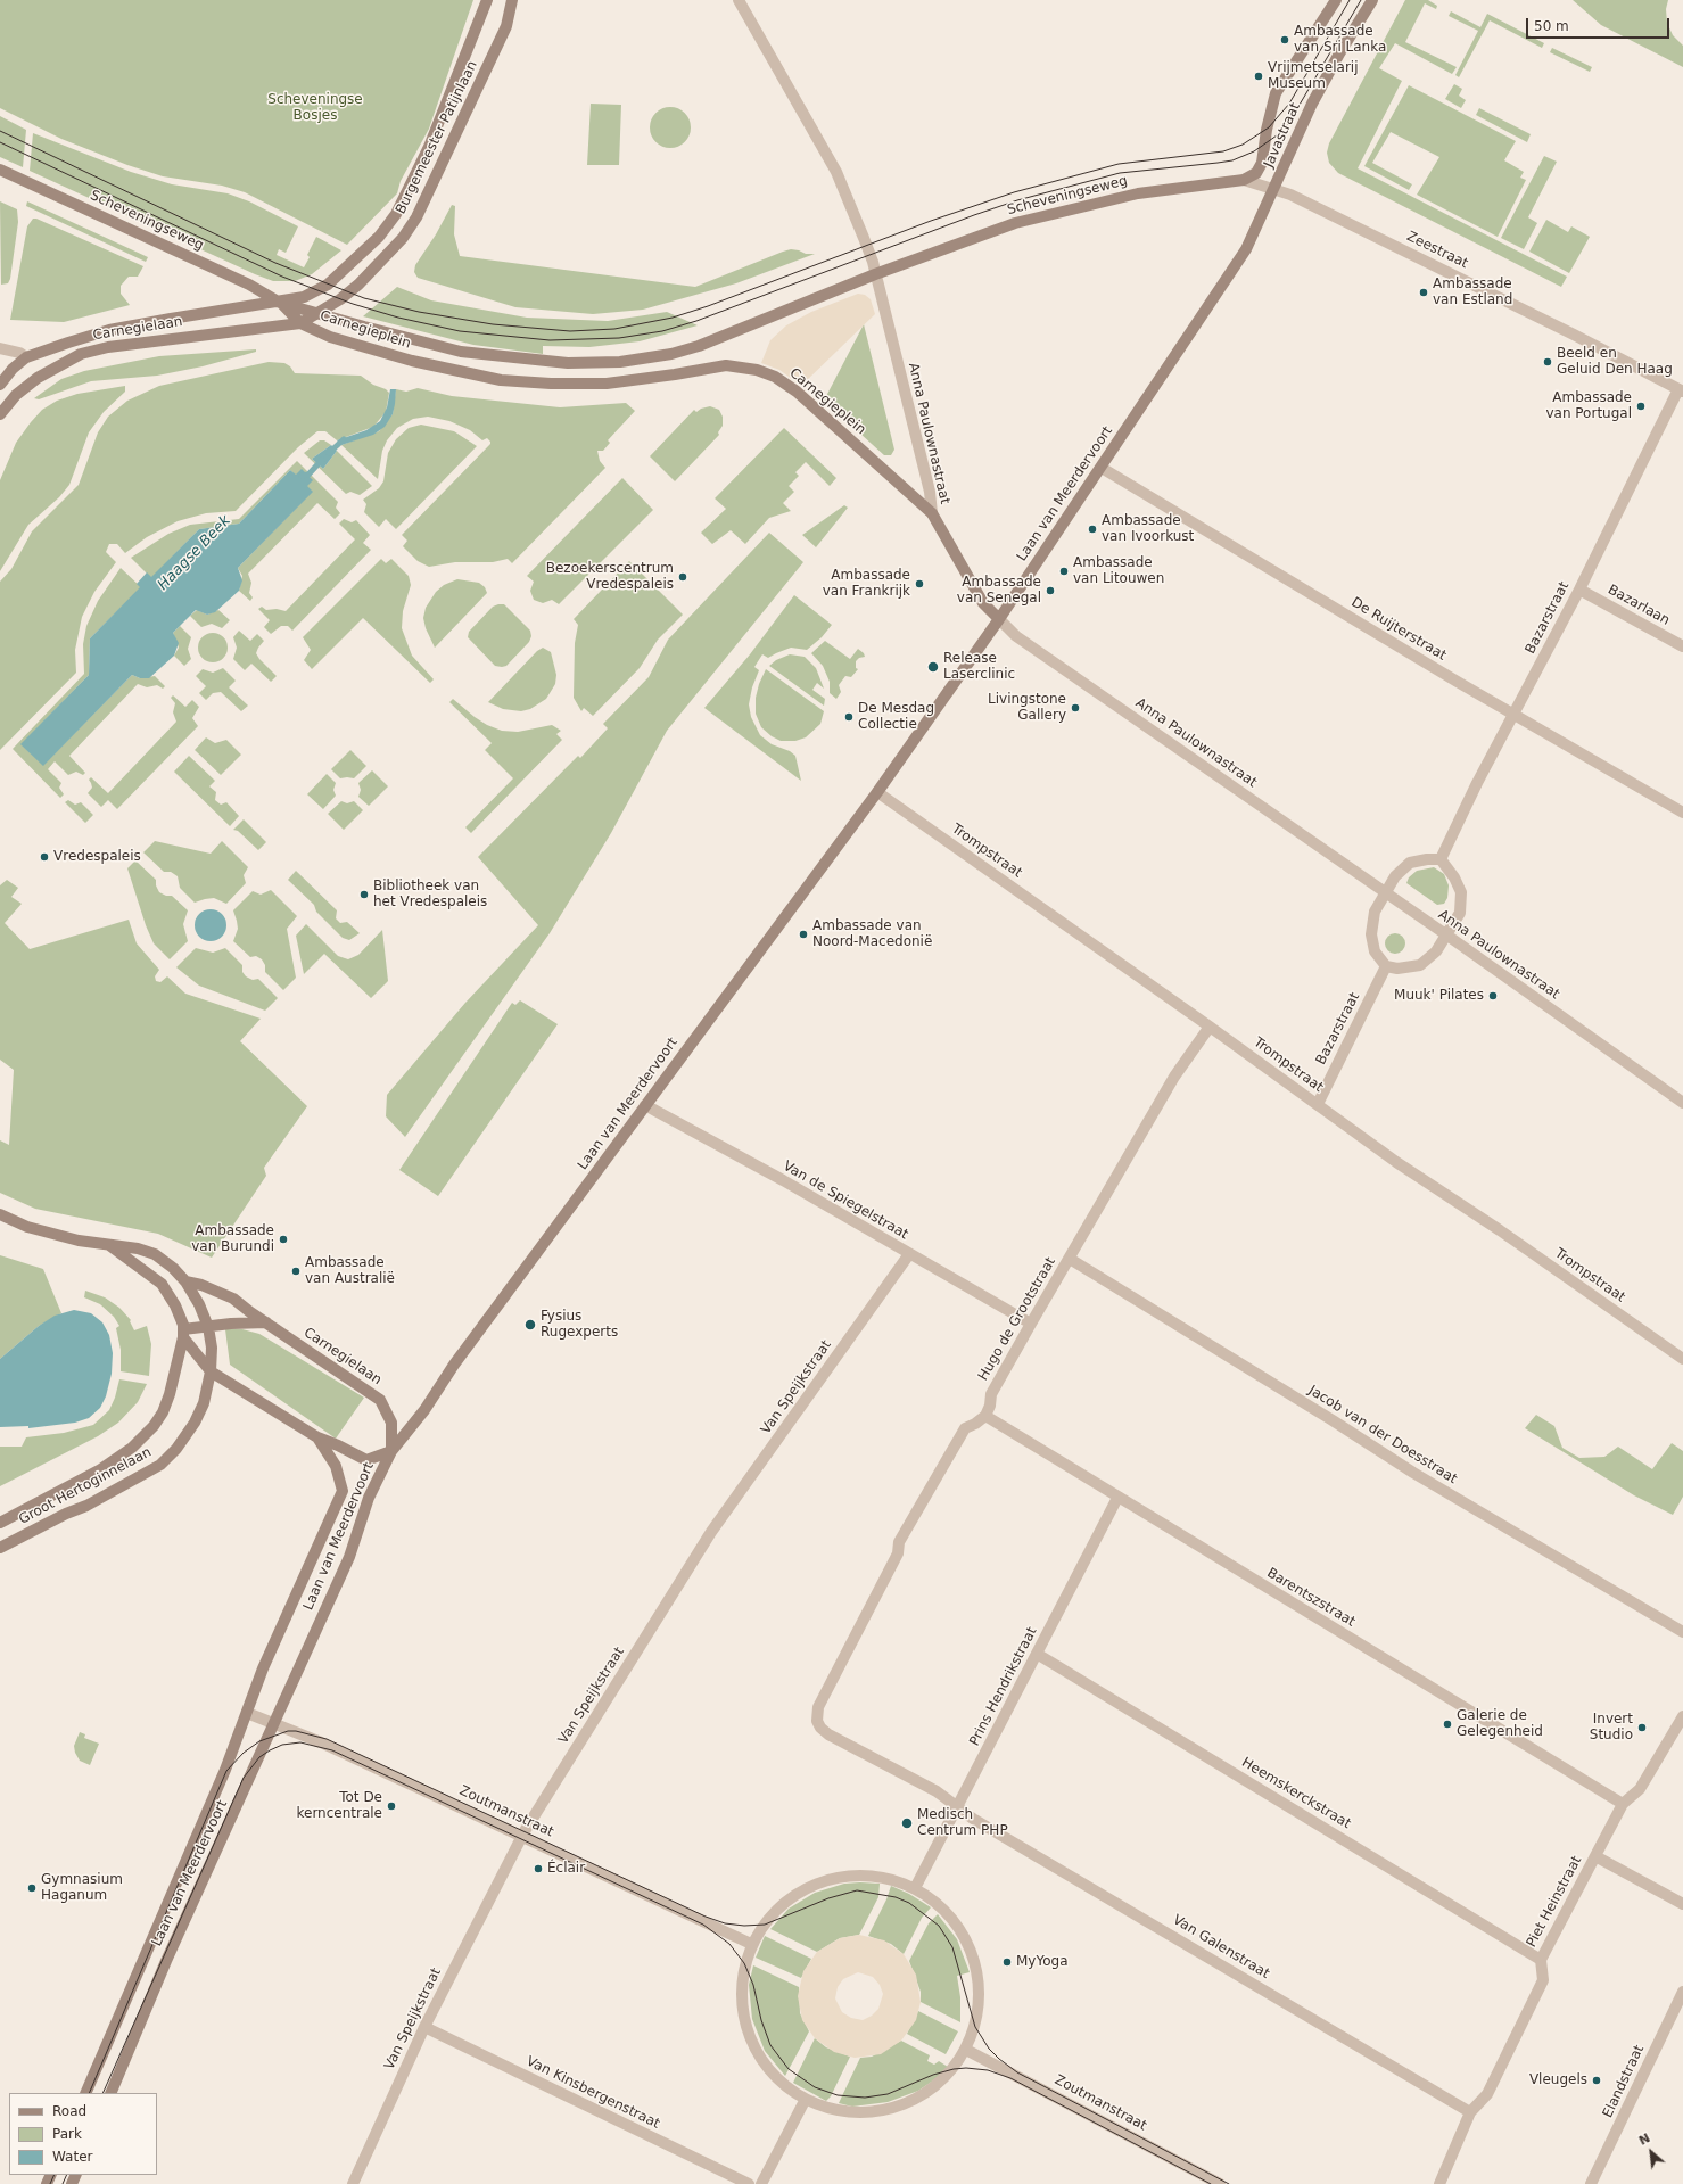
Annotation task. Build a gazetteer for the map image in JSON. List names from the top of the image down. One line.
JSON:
{"streets":{"street":["Javastraat","Burgemeester Patijnlaan","Scheveningseweg","Zeestraat","Carnegielaan","Carnegieplein","Anna Paulownastraat","Laan van Meerdervoort","Bazarlaan","Bazarstraat","De Ruijterstraat","Trompstraat","Van de Spiegelstraat","Hugo de Grootstraat","Van Speijkstraat","Jacob van der Doesstraat","Groot Hertoginnelaan","Barentszstraat","Prins Hendrikstraat","Heemskerckstraat","Zoutmanstraat","Piet Heinstraat","Van Galenstraat","Elandstraat","Van Kinsbergenstraat"]},"crossings":[["Javastraat","Scheveningseweg"],["Javastraat","Zeestraat"],["Javastraat","Laan van Meerdervoort"],["Burgemeester Patijnlaan","Scheveningseweg"],["Burgemeester Patijnlaan","Carnegielaan"],["Burgemeester Patijnlaan","Carnegieplein"],["Scheveningseweg","Zeestraat"],["Scheveningseweg","Carnegielaan"],["Scheveningseweg","Carnegieplein"],["Scheveningseweg","Anna Paulownastraat"],["Scheveningseweg","Laan van Meerdervoort"],["Zeestraat","Laan van Meerdervoort"],["Zeestraat","Bazarstraat"],["Carnegielaan","Carnegieplein"],["Carnegielaan","Laan van Meerdervoort"],["Carnegieplein","Anna Paulownastraat"],["Anna Paulownastraat","Laan van Meerdervoort"],["Laan van Meerdervoort","De Ruijterstraat"],["Laan van Meerdervoort","Trompstraat"],["Laan van Meerdervoort","Van de Spiegelstraat"],["Laan van Meerdervoort","Zoutmanstraat"],["Bazarlaan","Bazarstraat"],["Bazarstraat","De Ruijterstraat"],["Bazarstraat","Trompstraat"],["Trompstraat","Hugo de Grootstraat"],["Van de Spiegelstraat","Hugo de Grootstraat"],["Van de Spiegelstraat","Van Speijkstraat"],["Hugo de Grootstraat","Jacob van der Doesstraat"],["Hugo de Grootstraat","Barentszstraat"],["Van Speijkstraat","Zoutmanstraat"],["Van Speijkstraat","Van Kinsbergenstraat"],["Barentszstraat","Prins Hendrikstraat"],["Barentszstraat","Piet Heinstraat"],["Prins Hendrikstraat","Heemskerckstraat"],["Prins Hendrikstraat","Van Galenstraat"],["Heemskerckstraat","Piet Heinstraat"],["Piet Heinstraat","Van Galenstraat"]],"water":["Haagse Beek"],"parks":["Scheveningse Bosjes"],"places":["Ambassade van Sri Lanka","Vrijmetselarij Museum","Ambassade van Estland","Beeld en Geluid Den Haag","Ambassade van Portugal","Ambassade van Ivoorkust","Ambassade van Litouwen","Bezoekerscentrum Vredespaleis","Ambassade van Frankrijk","Ambassade van Senegal","Release Laserclinic","Livingstone Gallery","De Mesdag Collectie","Vredespaleis","Bibliotheek van het Vredespaleis","Ambassade van Noord-Macedonië","Muuk' Pilates","Ambassade van Burundi","Ambassade van Australië","Fysius Rugexperts","Galerie de Gelegenheid","Invert Studio","Tot De kerncentrale","Medisch Centrum PHP","Éclair","Gymnasium Haganum","MyYoga","Vleugels"],"legend":["Road","Park","Water"],"scale_bar":"50 m","north":"top left"}
